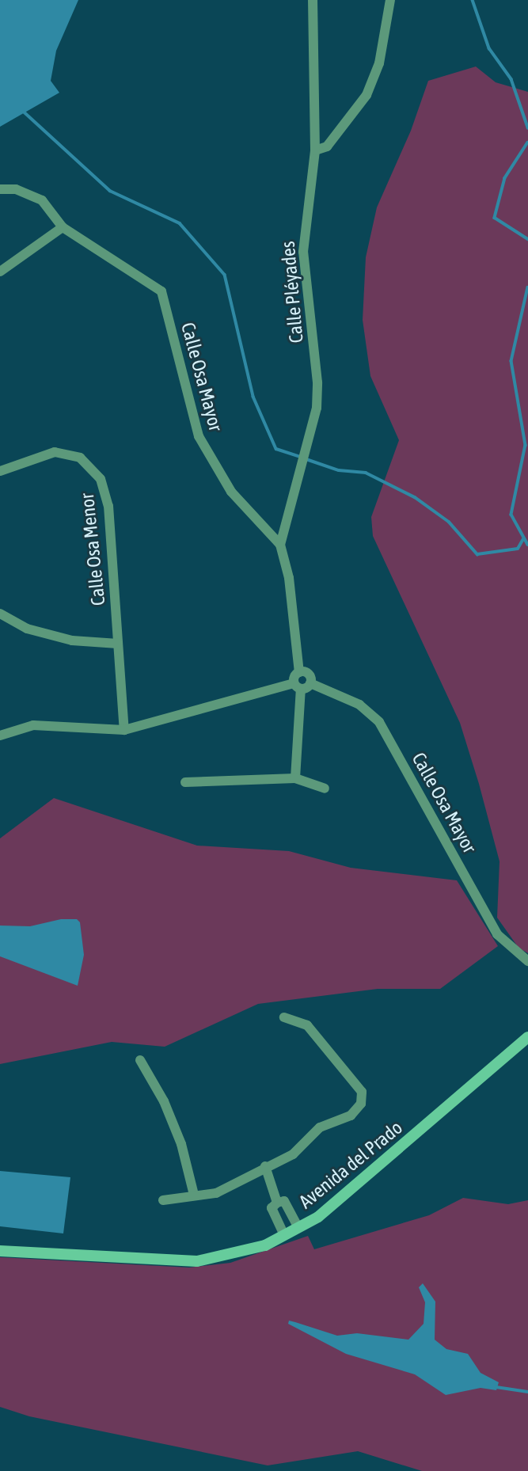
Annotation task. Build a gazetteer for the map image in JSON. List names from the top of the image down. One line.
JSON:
{"streets":{"street":["Calle Pléyades","Calle Osa Mayor","Calle Osa Menor","Avenida del Prado"]},"crossings":[["Calle Pléyades","Calle Osa Mayor"]]}
